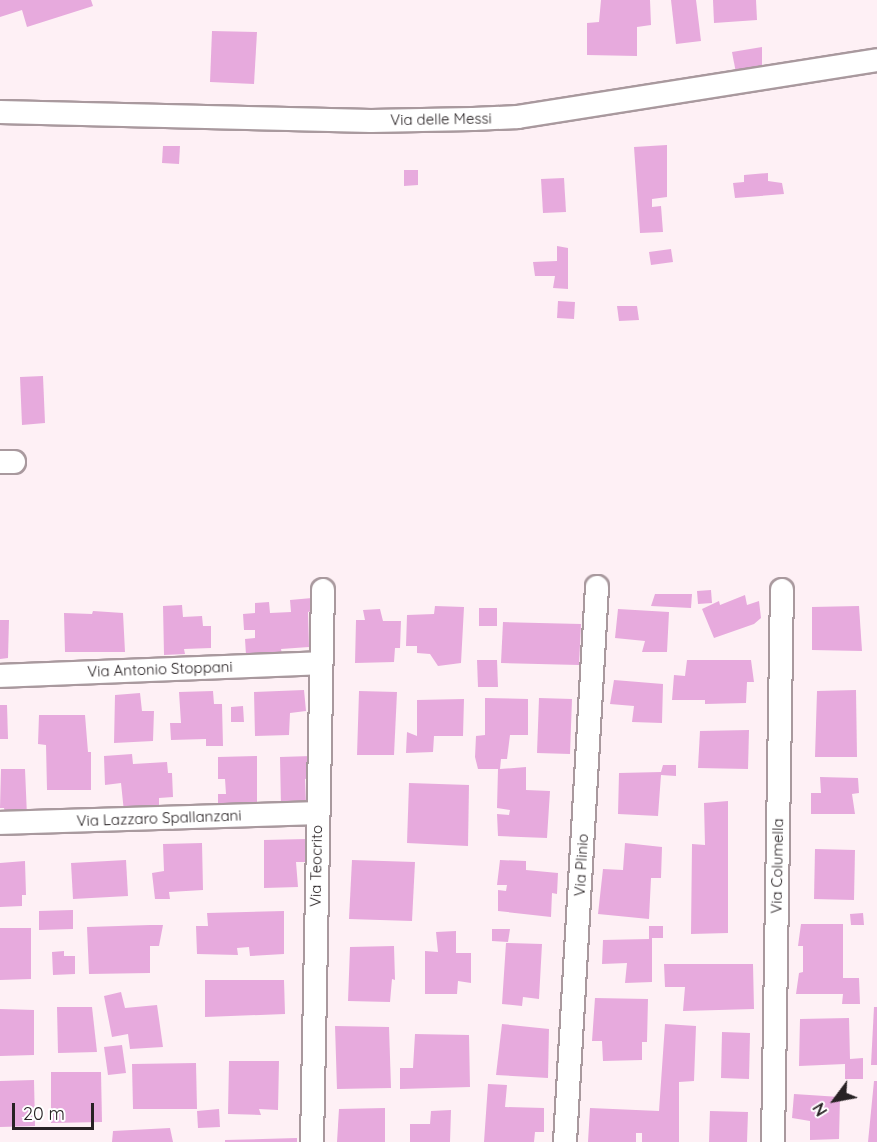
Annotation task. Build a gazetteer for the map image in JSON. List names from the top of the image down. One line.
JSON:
{"streets":{"street":["Via delle Messi","Via Antonio Stoppani","Via Lazzaro Spallanzani","Via Plinio","Via Teocrito","Via Columella"]},"crossings":[["Via Antonio Stoppani","Via Teocrito"],["Via Lazzaro Spallanzani","Via Teocrito"]],"scale_bar":"20 m","north":"bottom left"}
